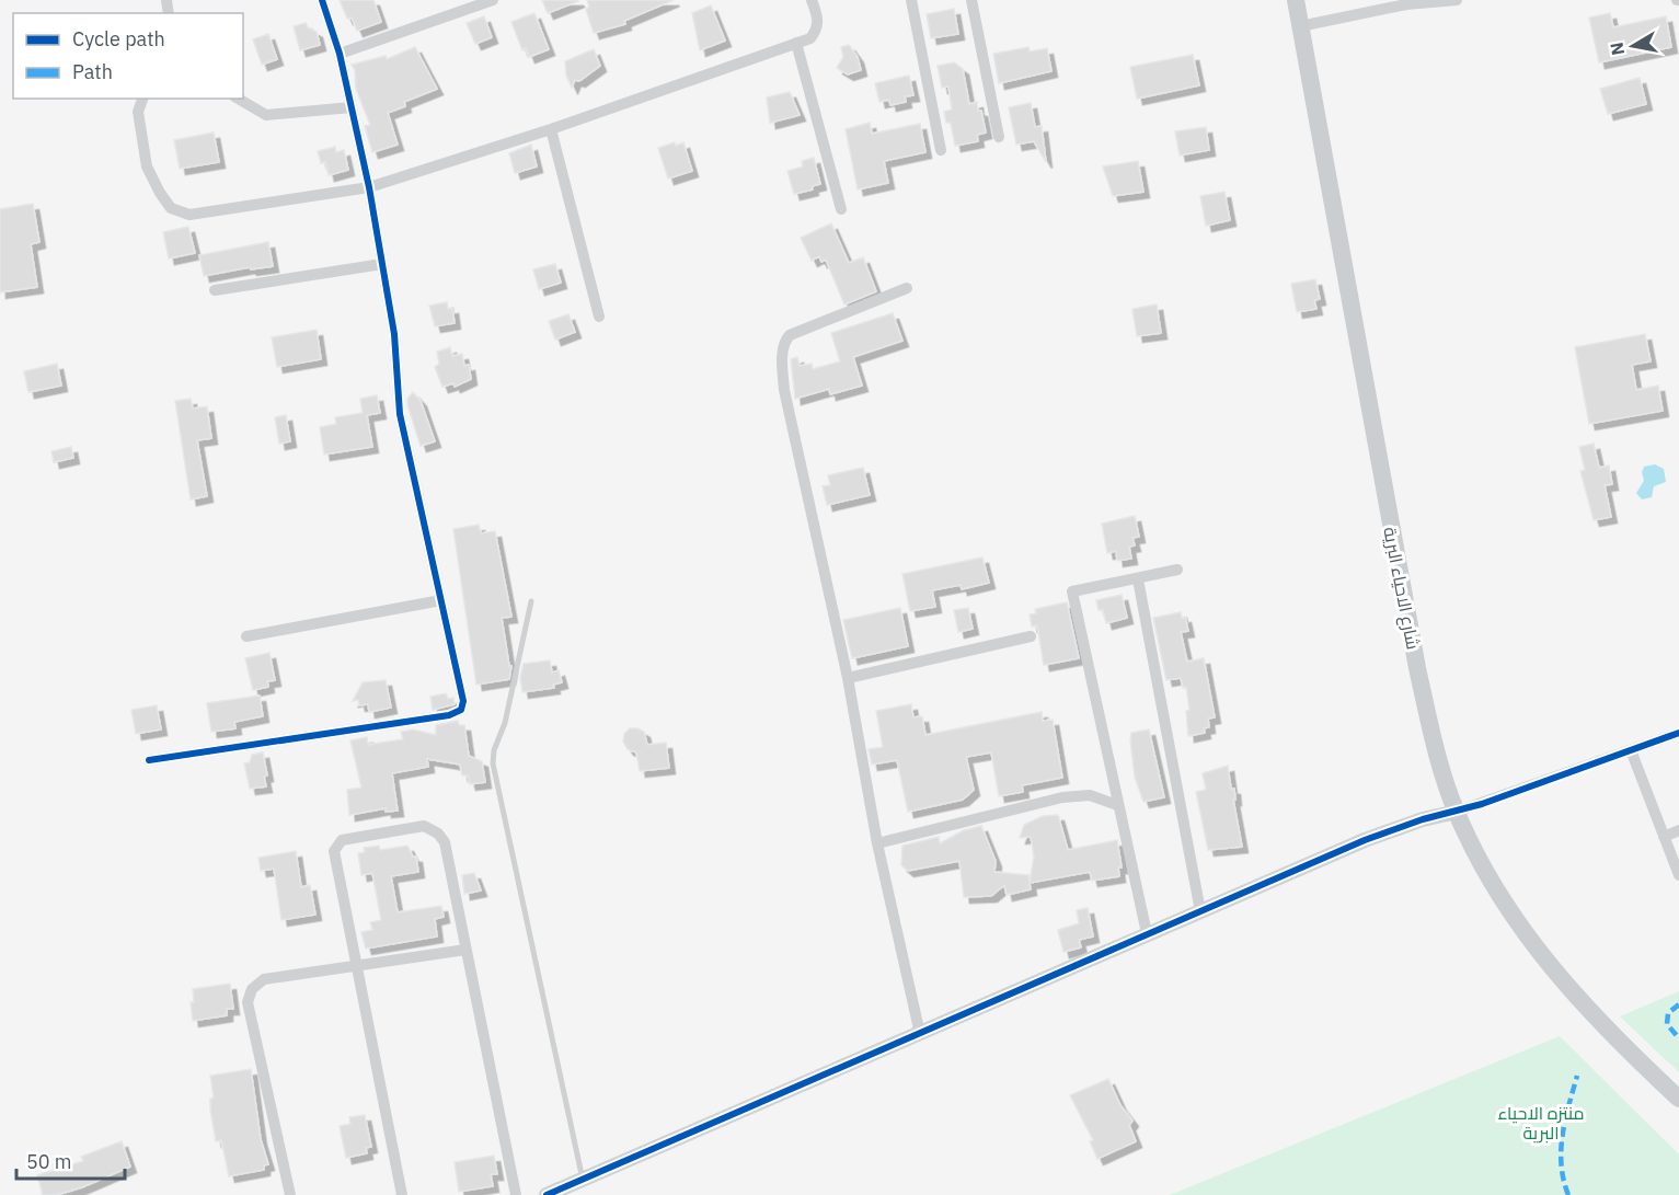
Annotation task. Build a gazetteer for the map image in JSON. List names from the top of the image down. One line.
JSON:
{"streets":{"main road":["شارع الاحياء البرية"]},"parks":["منتزه الاحياء البرية"],"legend":["Cycle path","Path"],"scale_bar":"50 m","north":"left"}
